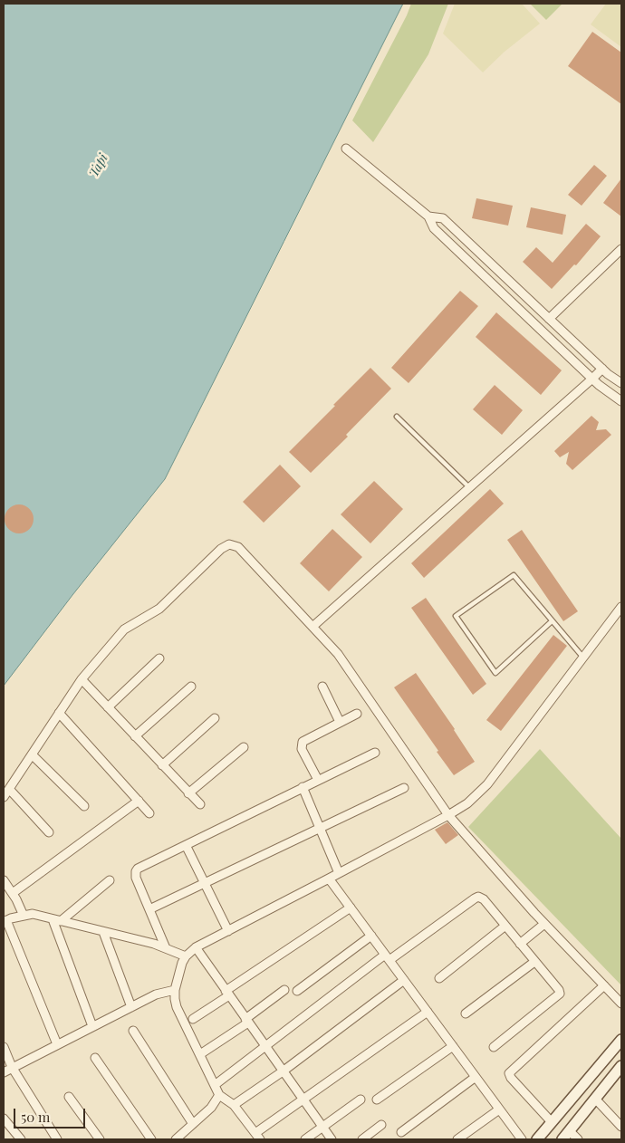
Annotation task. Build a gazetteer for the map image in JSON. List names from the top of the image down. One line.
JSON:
{"water":["Tapi"],"scale_bar":"50 m"}
